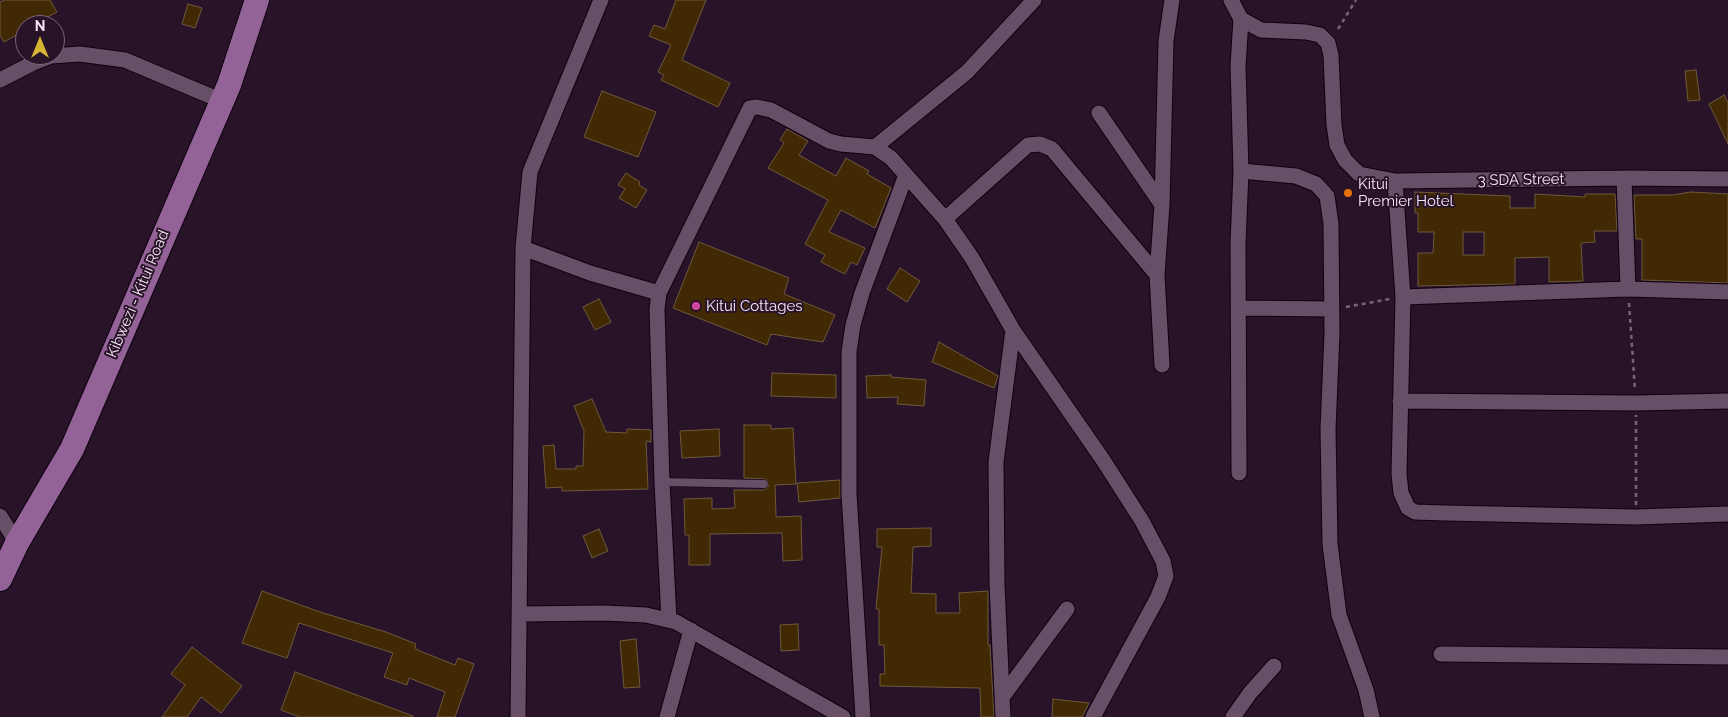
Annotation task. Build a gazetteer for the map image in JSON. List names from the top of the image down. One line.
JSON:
{"streets":{"main road":["Kibwezi - Kitui Road"],"street":["3 SDA Street"]},"places":["Kitui Premier Hotel","Kitui Cottages"],"north":"top"}
